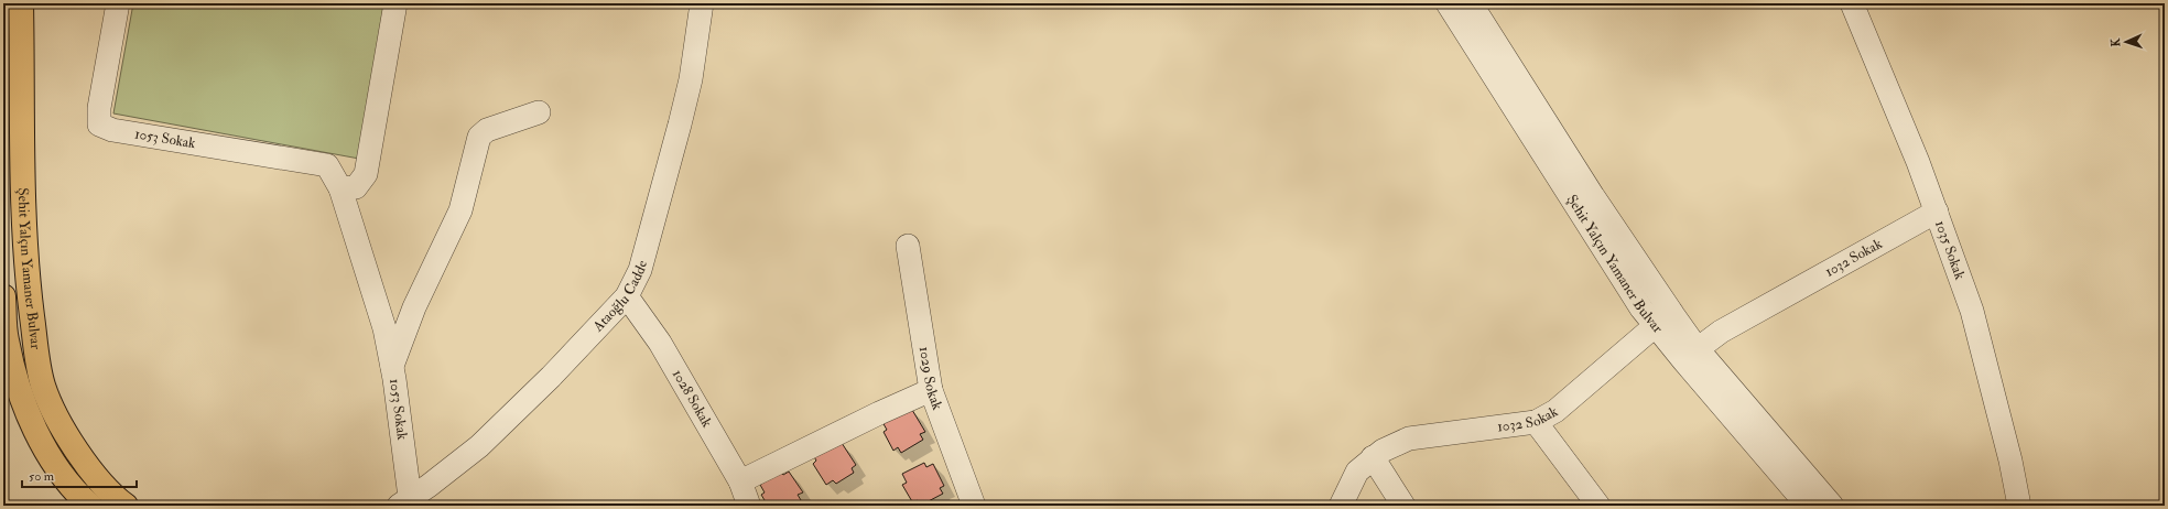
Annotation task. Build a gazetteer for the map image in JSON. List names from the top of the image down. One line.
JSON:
{"streets":{"highway":["Şehit Yalçın Yamaner Bulvar"],"street":["1053 Sokak","1035 Sokak","1032 Sokak","Ataoğlu Cadde","1029 Sokak","1028 Sokak"]},"crossings":[["1053 Sokak","Ataoğlu Cadde"],["1035 Sokak","1032 Sokak"],["1032 Sokak","Şehit Yalçın Yamaner Bulvar"],["Ataoğlu Cadde","1028 Sokak"]],"scale_bar":"50 m","north":"left"}
